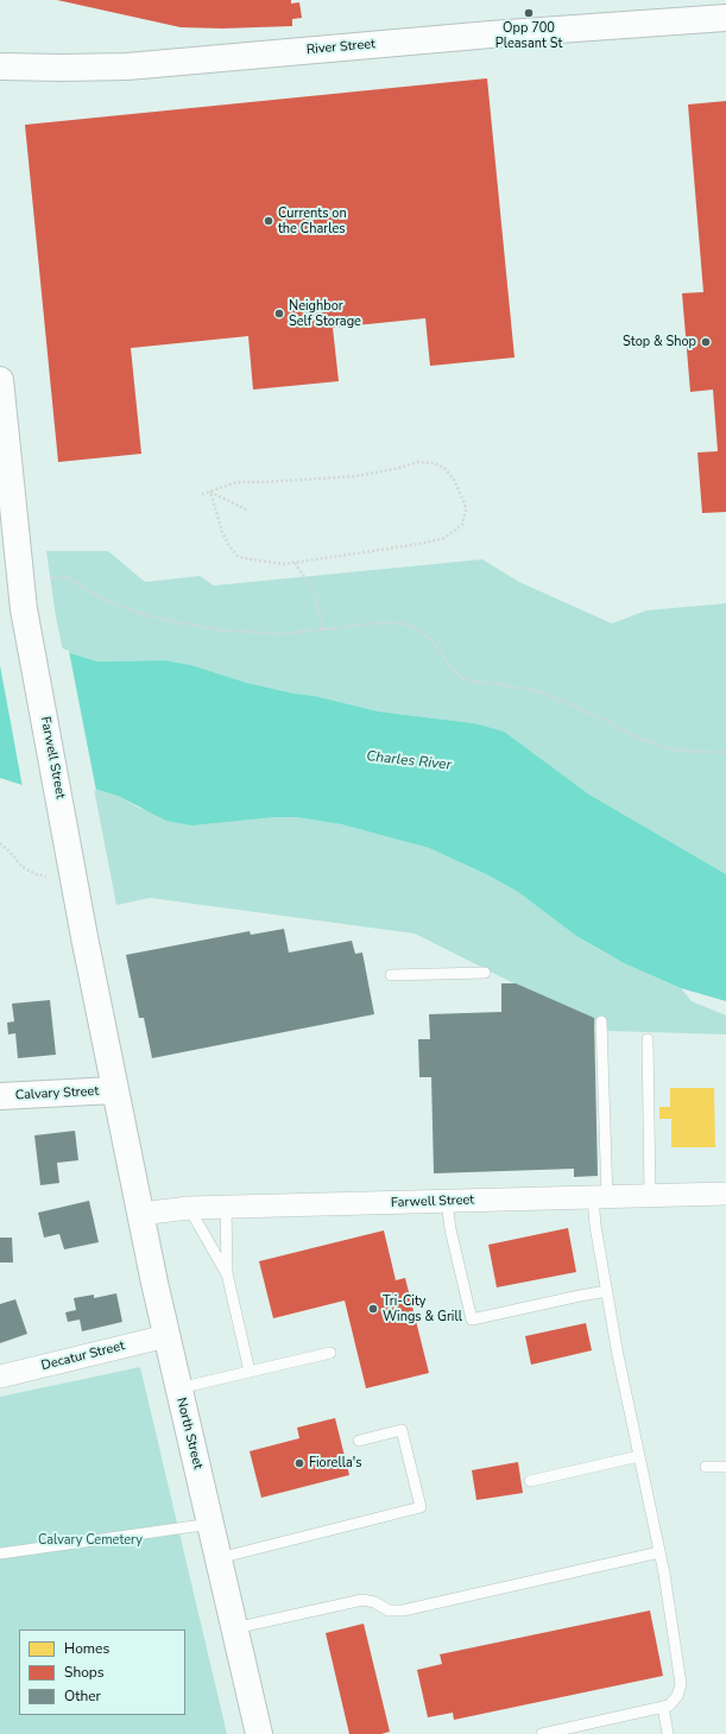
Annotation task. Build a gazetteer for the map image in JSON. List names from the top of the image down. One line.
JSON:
{"streets":{"main road":["River Street","Farwell Street","Calvary Street","North Street"],"street":["Decatur Street"]},"crossings":[["Farwell Street","Calvary Street"],["Farwell Street","North Street"],["Decatur Street","North Street"]],"water":["Charles River"],"parks":["Calvary Cemetery"],"places":["Opp 700 Pleasant St","Currents on the Charles","Neighbor Self Storage","Stop & Shop","Tri-City Wings & Grill","Fiorella's"],"legend":["Homes","Shops","Other"]}
